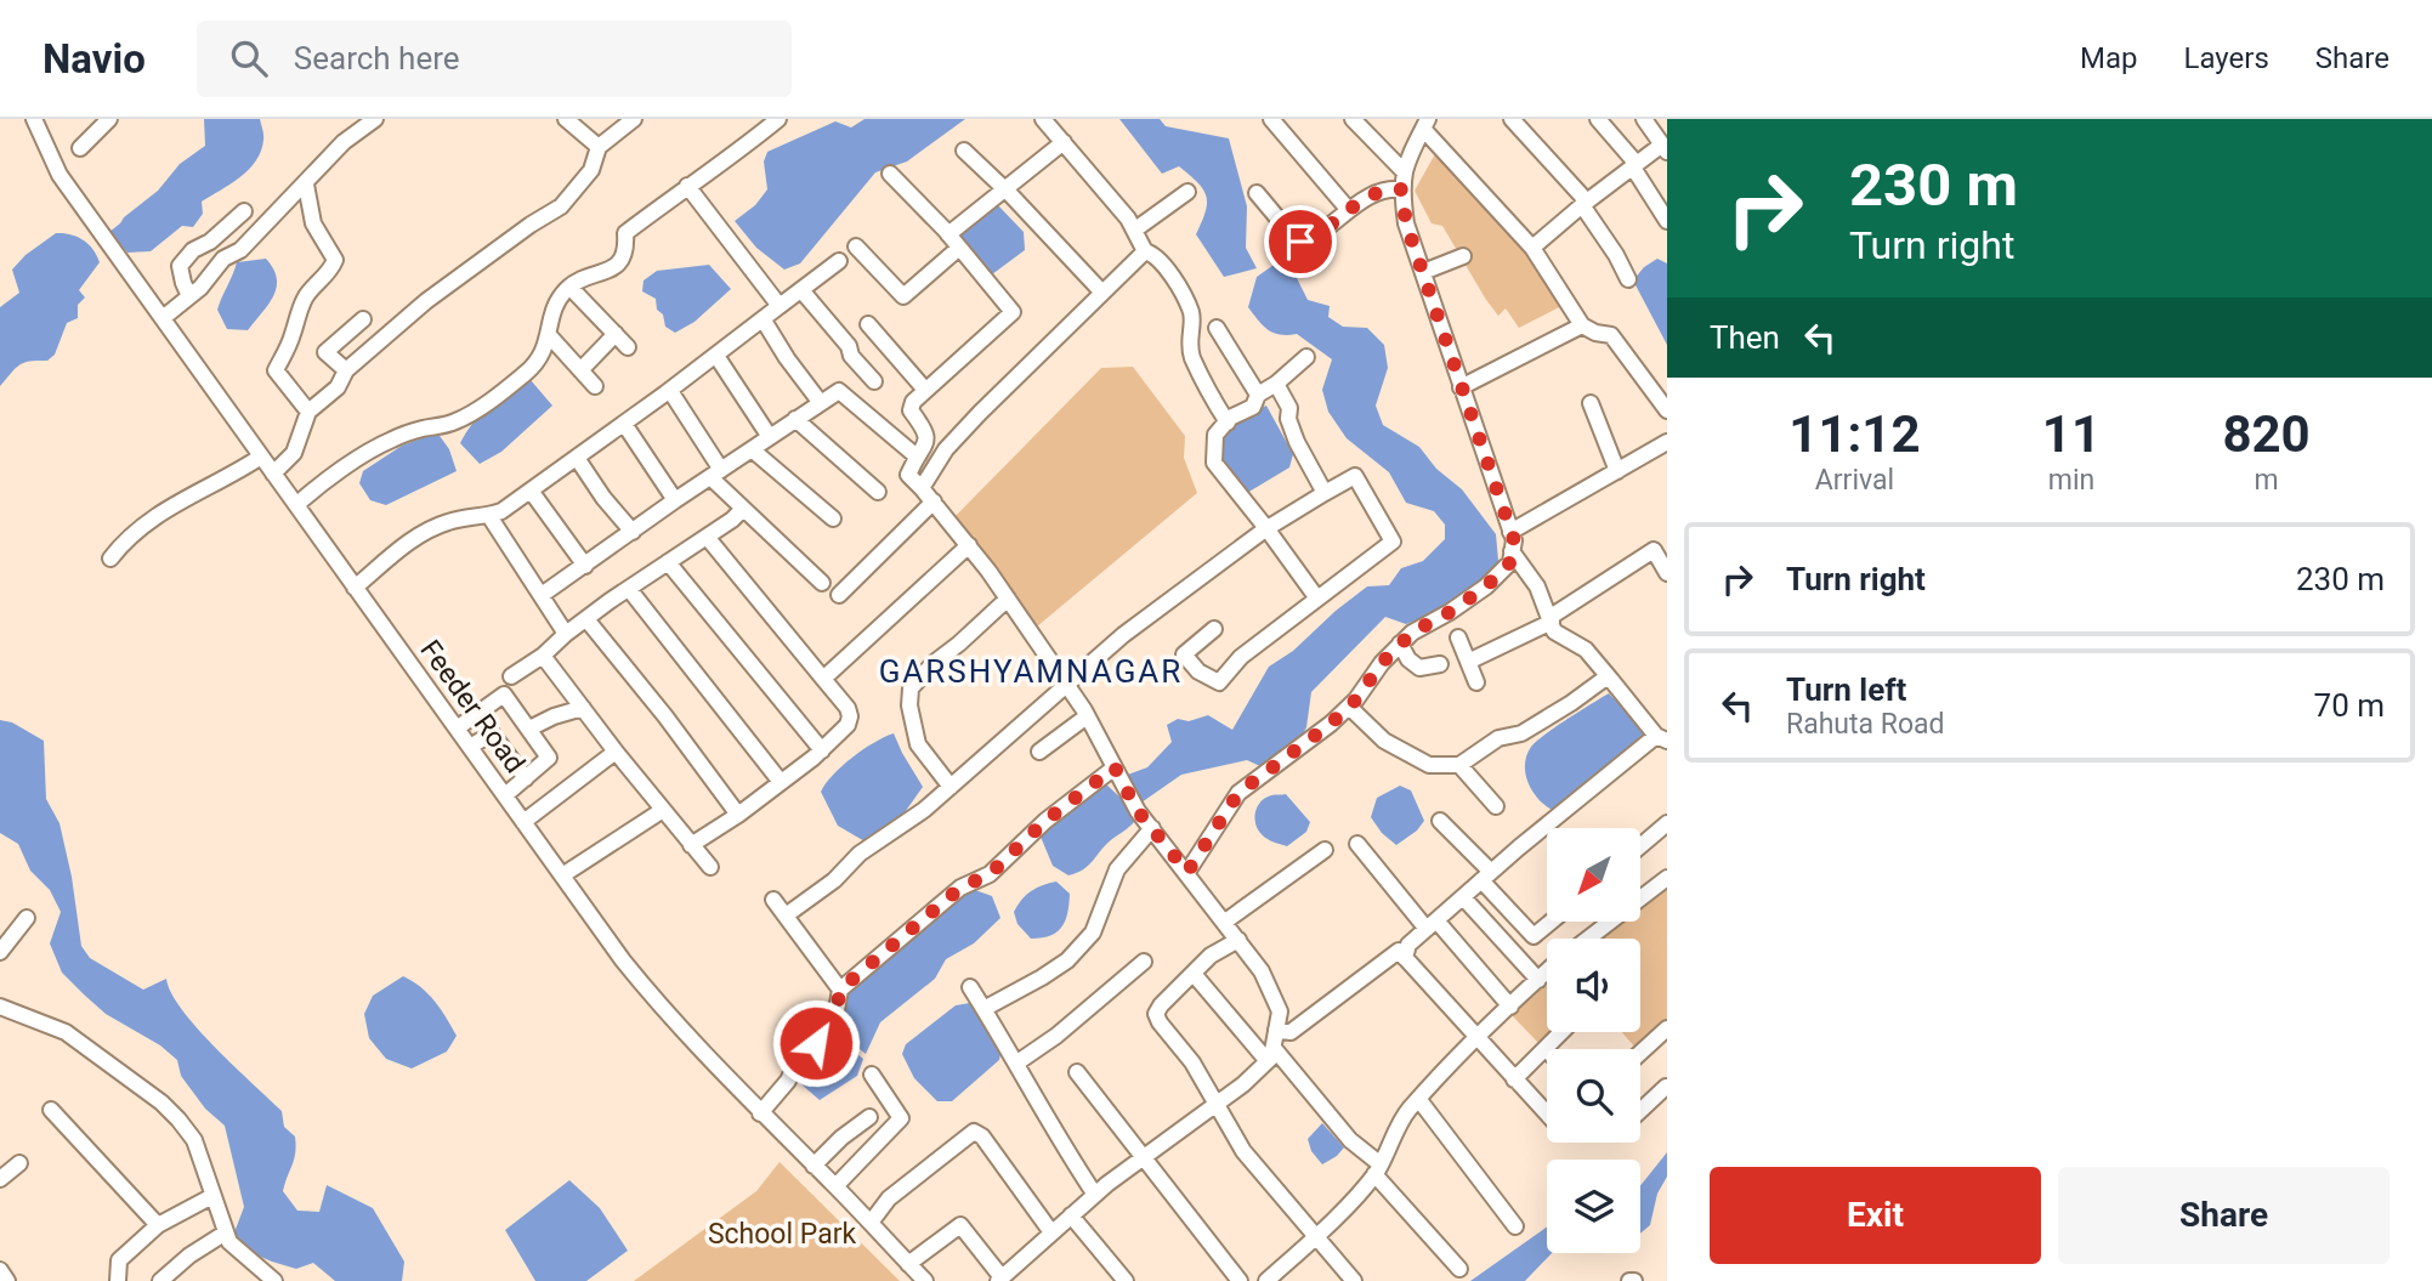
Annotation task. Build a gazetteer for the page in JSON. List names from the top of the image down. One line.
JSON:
{"streets":{"street":["Feeder Road"]},"districts":["GARSHYAMNAGAR"],"parks":["School Park"],"north":"bottom left","page":{"header":"Navio","search":"Search here","nav":["Map","Layers","Share"],"turn":["230 m","Turn right"],"then":"Then","eta":["11:12","Arrival","11","min","820","m"],"list":[{"name":"Turn right","value":"230 m"},{"name":"Turn left","note":"Rahuta Road","value":"70 m"}],"buttons":["Exit","Share"]}}
